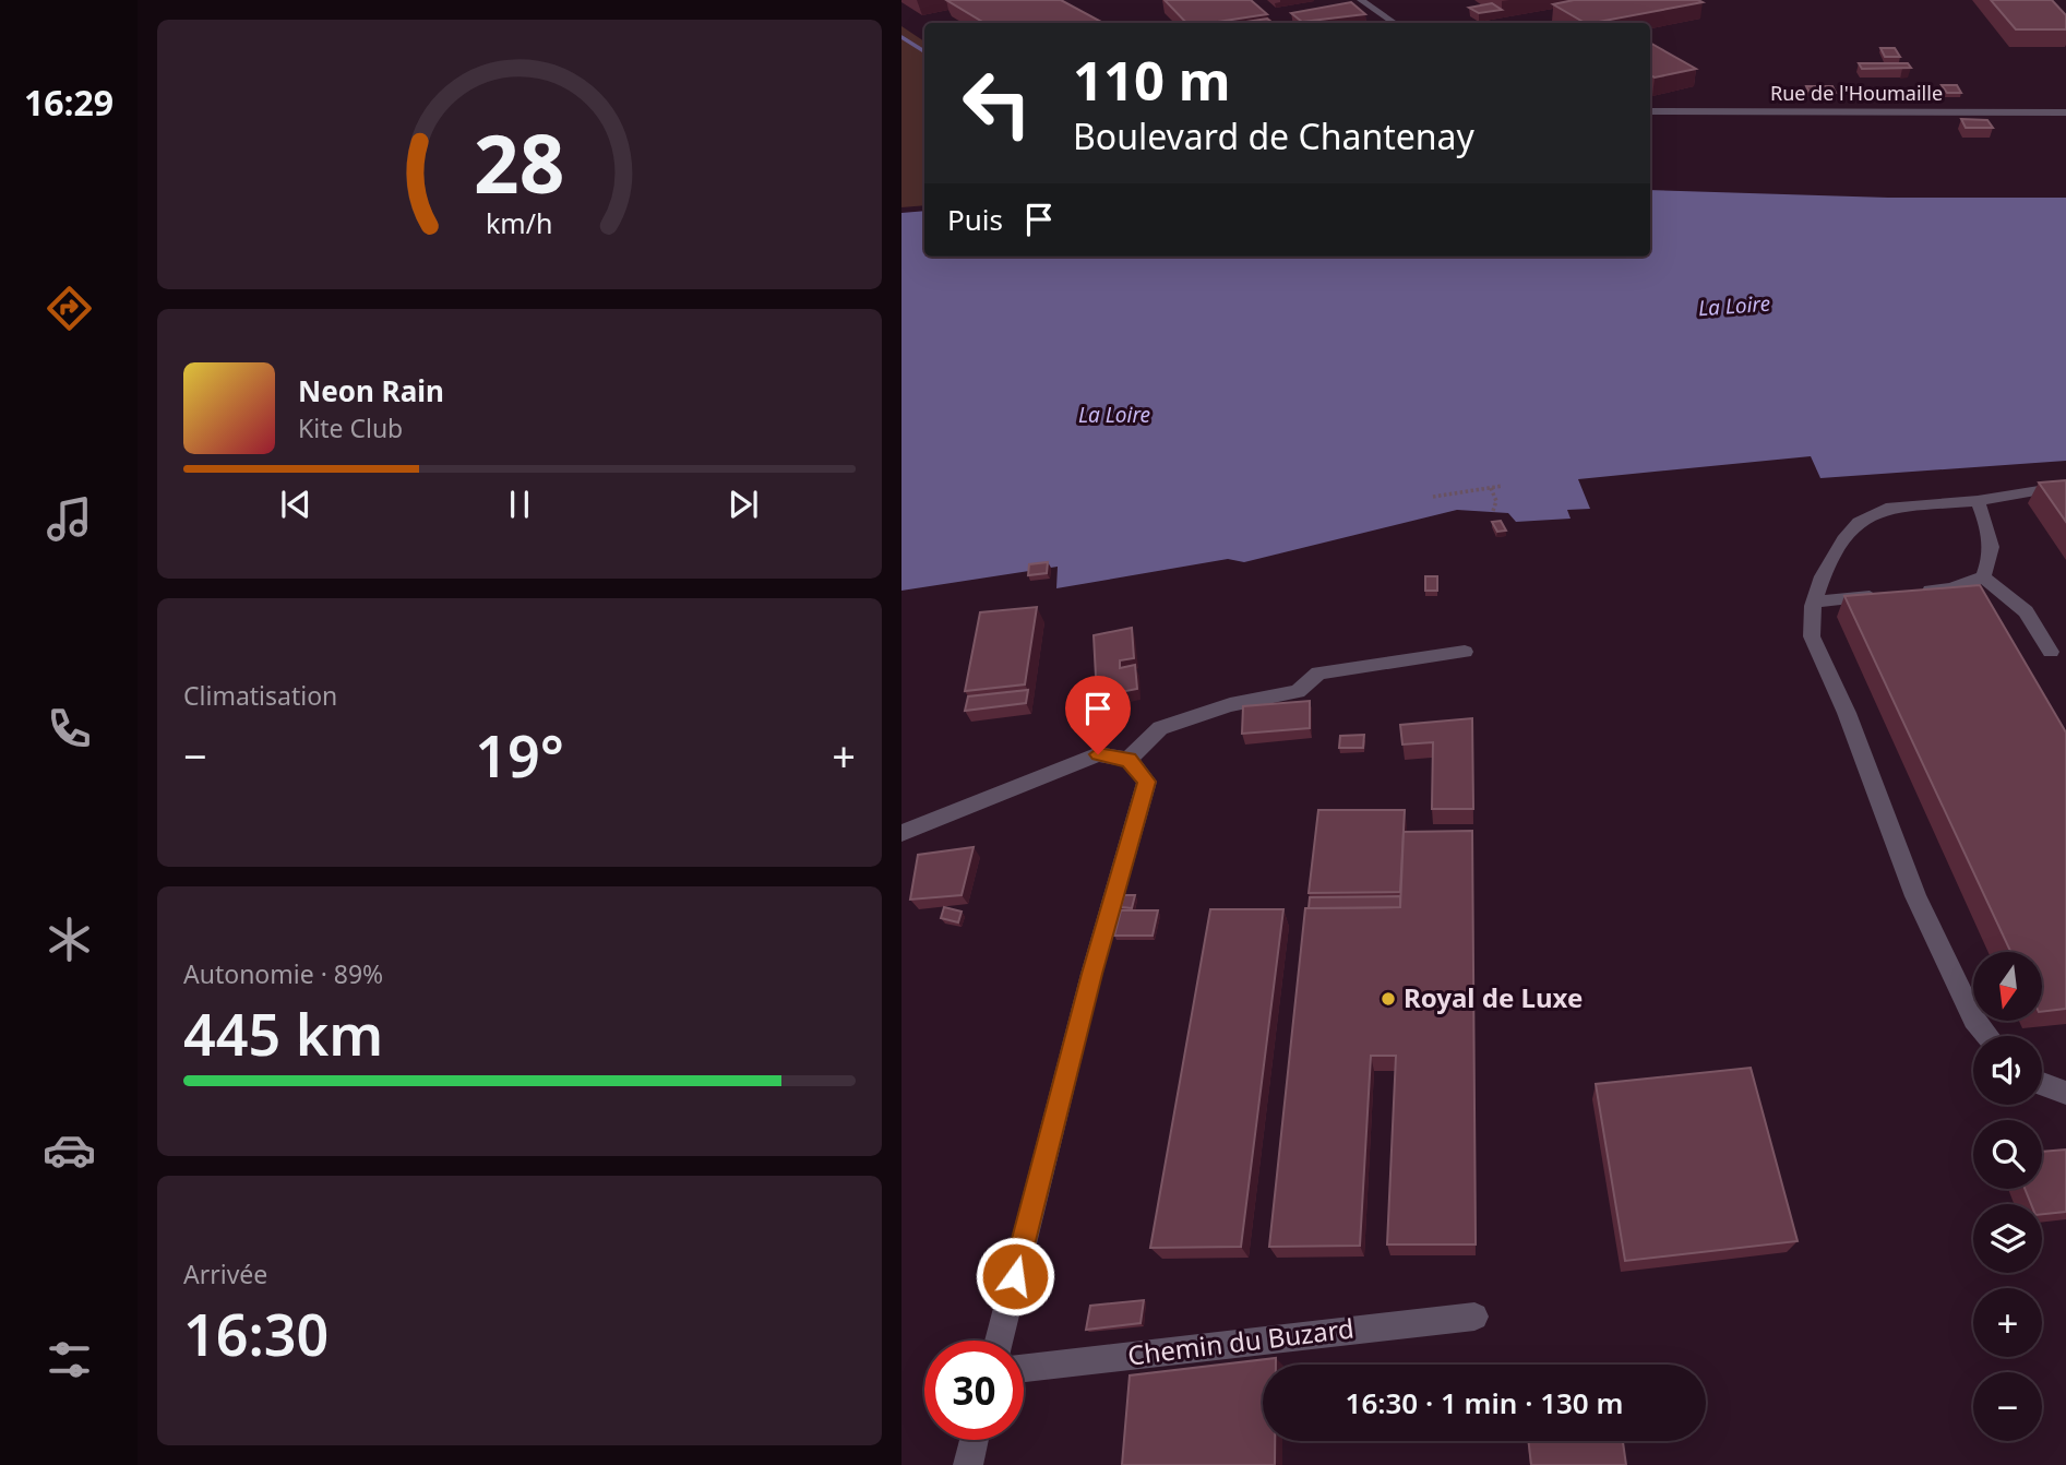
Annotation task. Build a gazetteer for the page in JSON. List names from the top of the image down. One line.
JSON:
{"streets":{"street":["Rue de l'Houmaille","Chemin du Buzard"]},"water":["La Loire"],"places":["Royal de Luxe"],"north":"bottom","page":{"tabs":"16:29","turn":["110 m","Boulevard de Chantenay"],"then":"Puis","song":["Neon Rain","Kite Club"],"tile":["Climatisation",["Autonomie · 89%","445 km"],["Arrivée","16:30"]],"heat":["−","19°","+"],"map_buttons":["+","−"],"limit":"30","trip":"16:30 · 1 min · 130 m","gauge":["28","km/h"]}}
